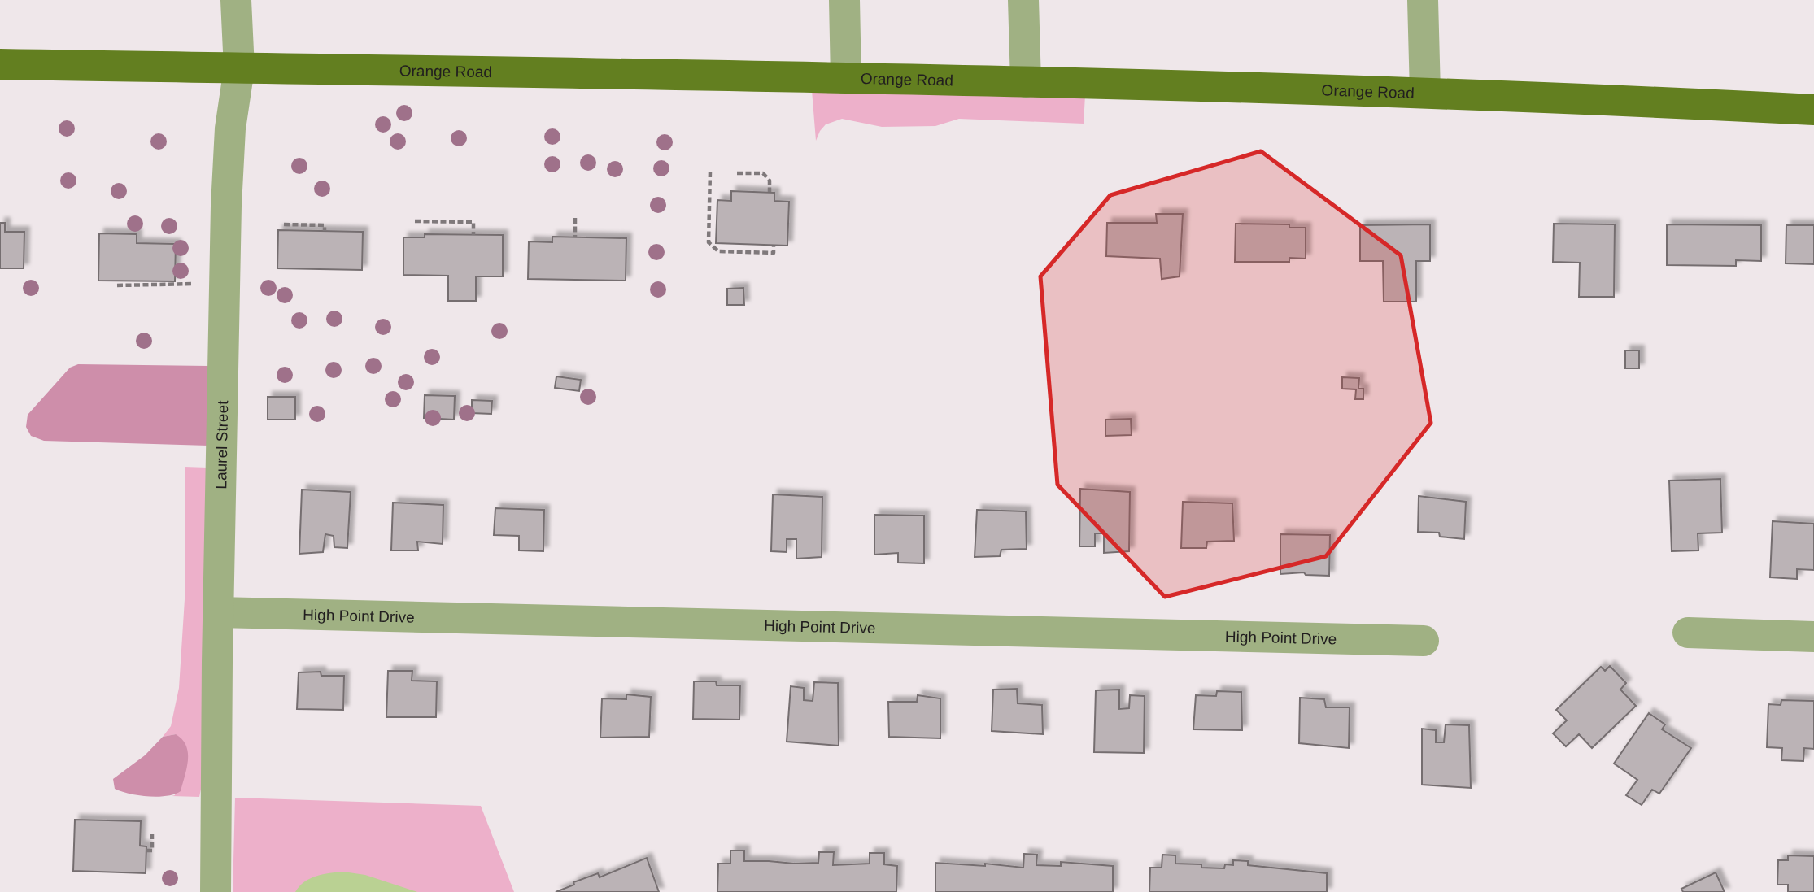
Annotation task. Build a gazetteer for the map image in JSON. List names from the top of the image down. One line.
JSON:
{"streets":{"main road":["Orange Road"],"street":["Laurel Street","High Point Drive"]},"crossings":[["Orange Road","Laurel Street"],["Laurel Street","High Point Drive"]]}
